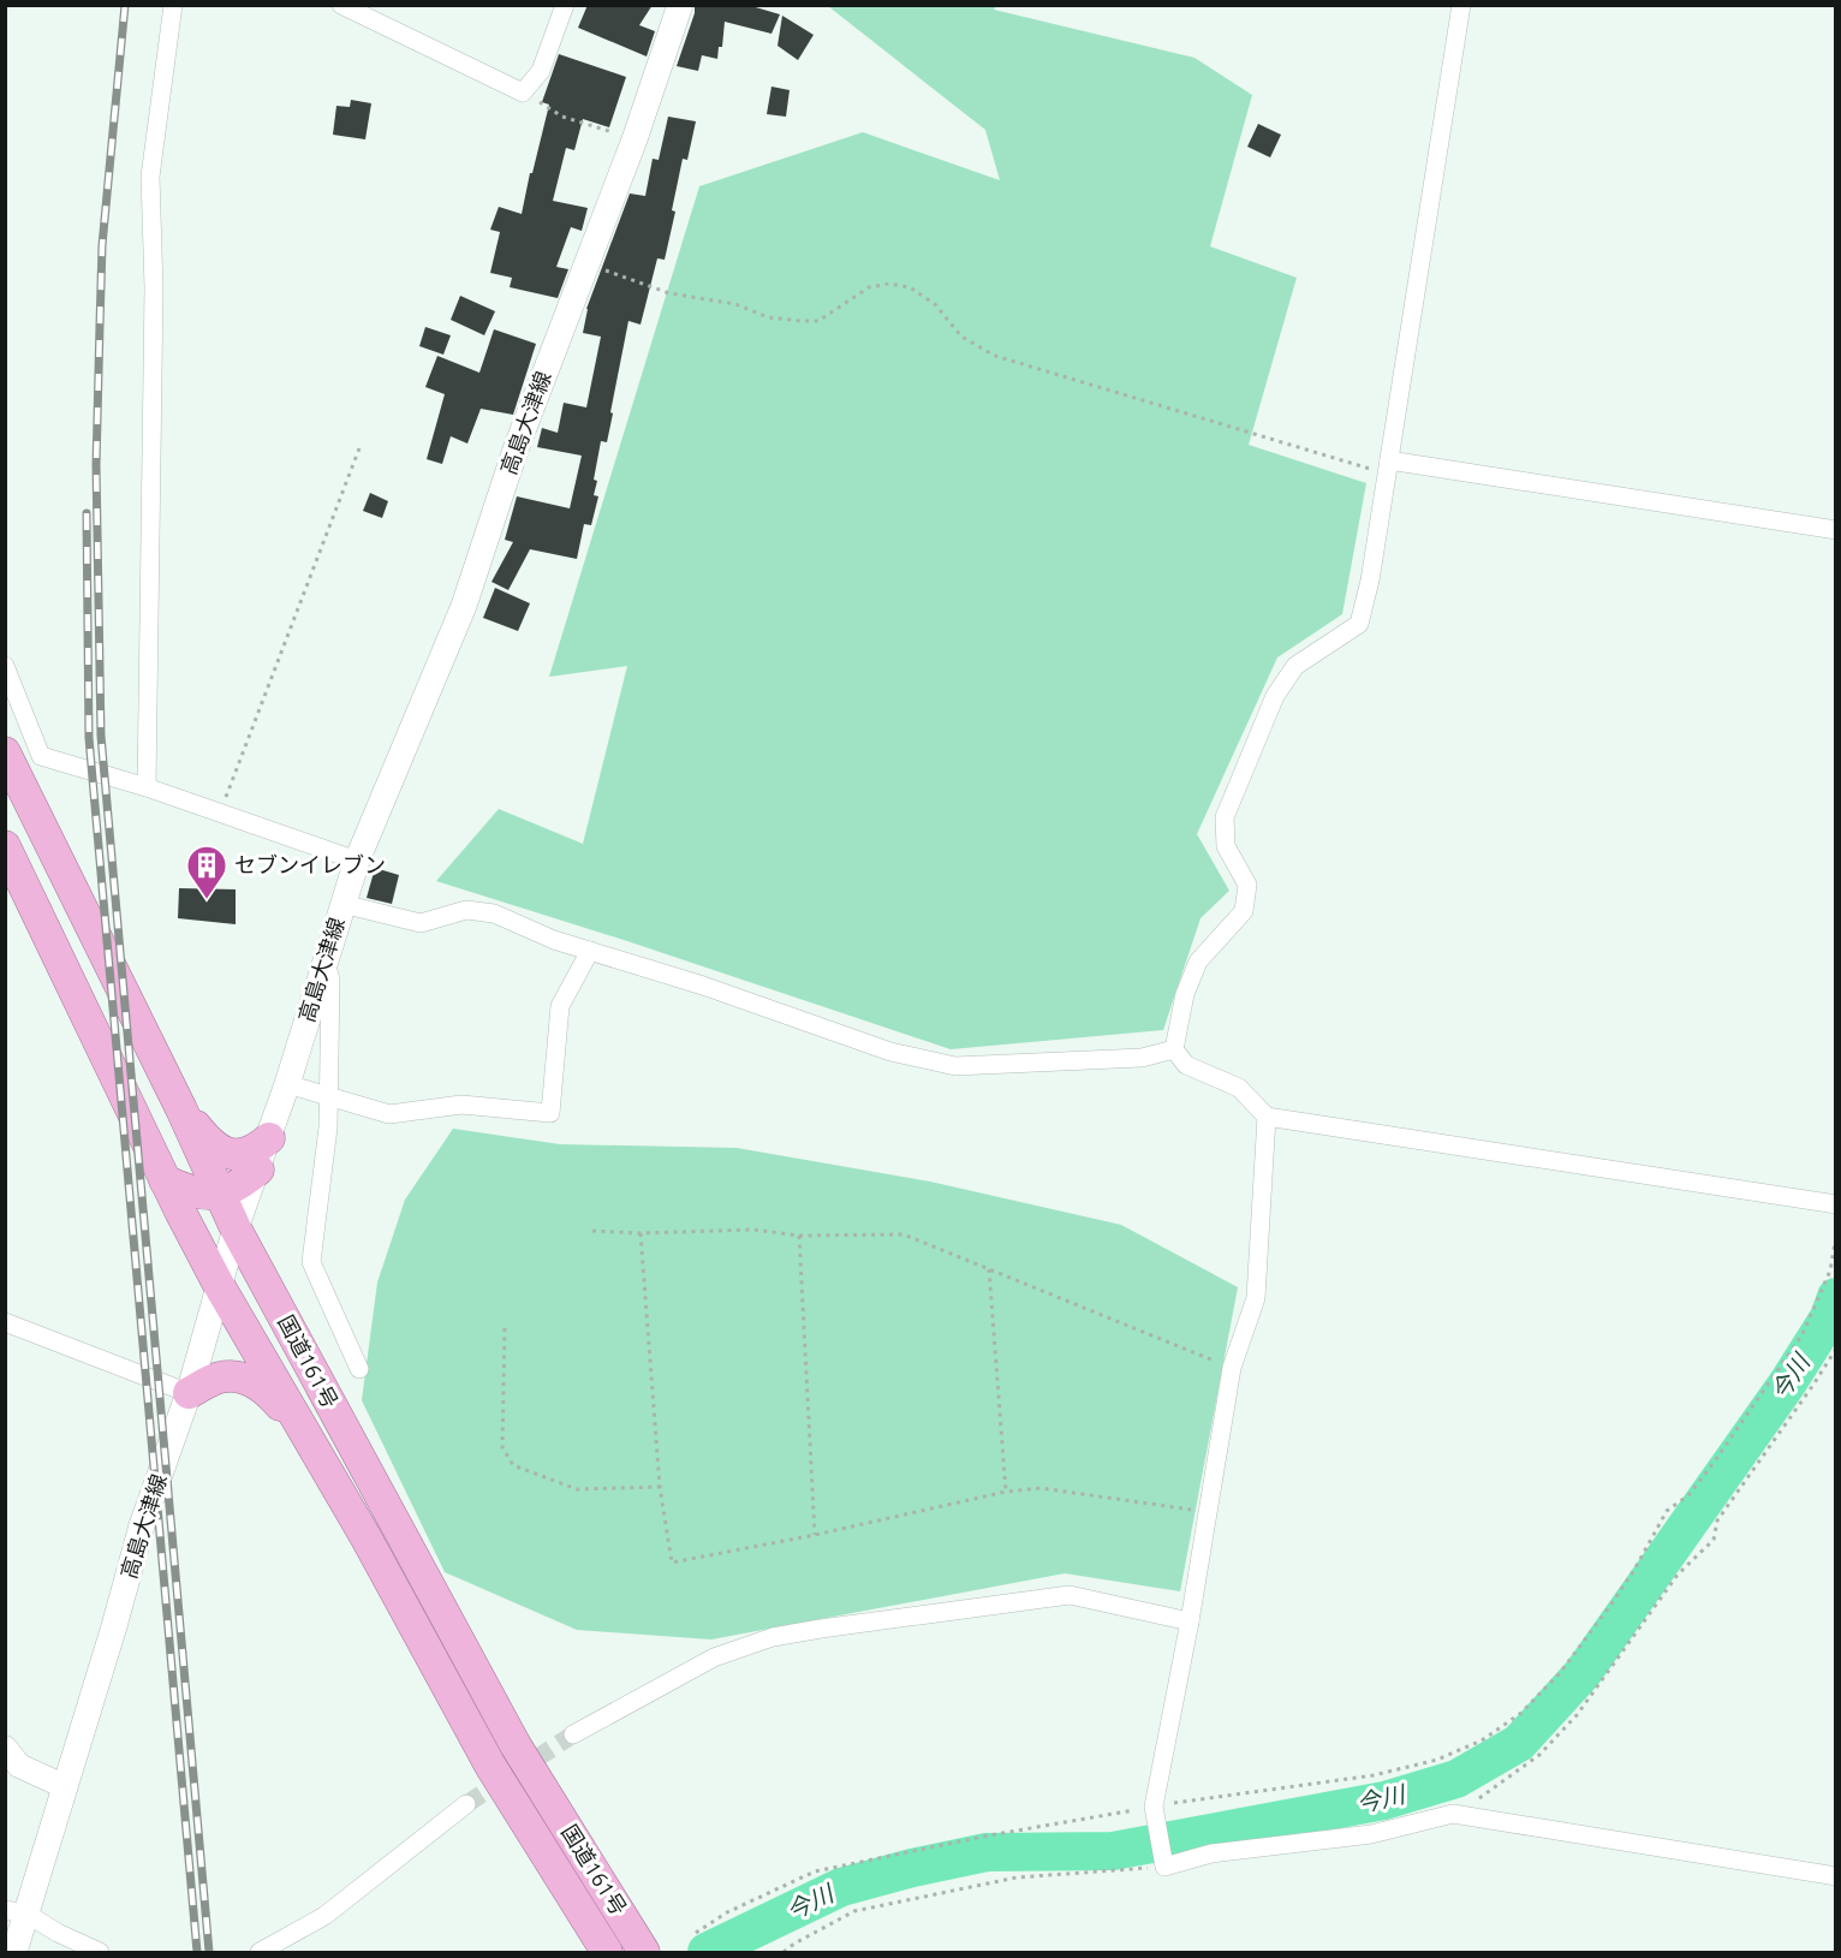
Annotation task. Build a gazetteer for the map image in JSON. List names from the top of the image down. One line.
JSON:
{"streets":{"highway":["国道161号"],"main road":["高島大津線"]},"crossings":[["高島大津線","国道161号"]],"water":["今川"],"places":{"building":["セブンイレブン"]}}
